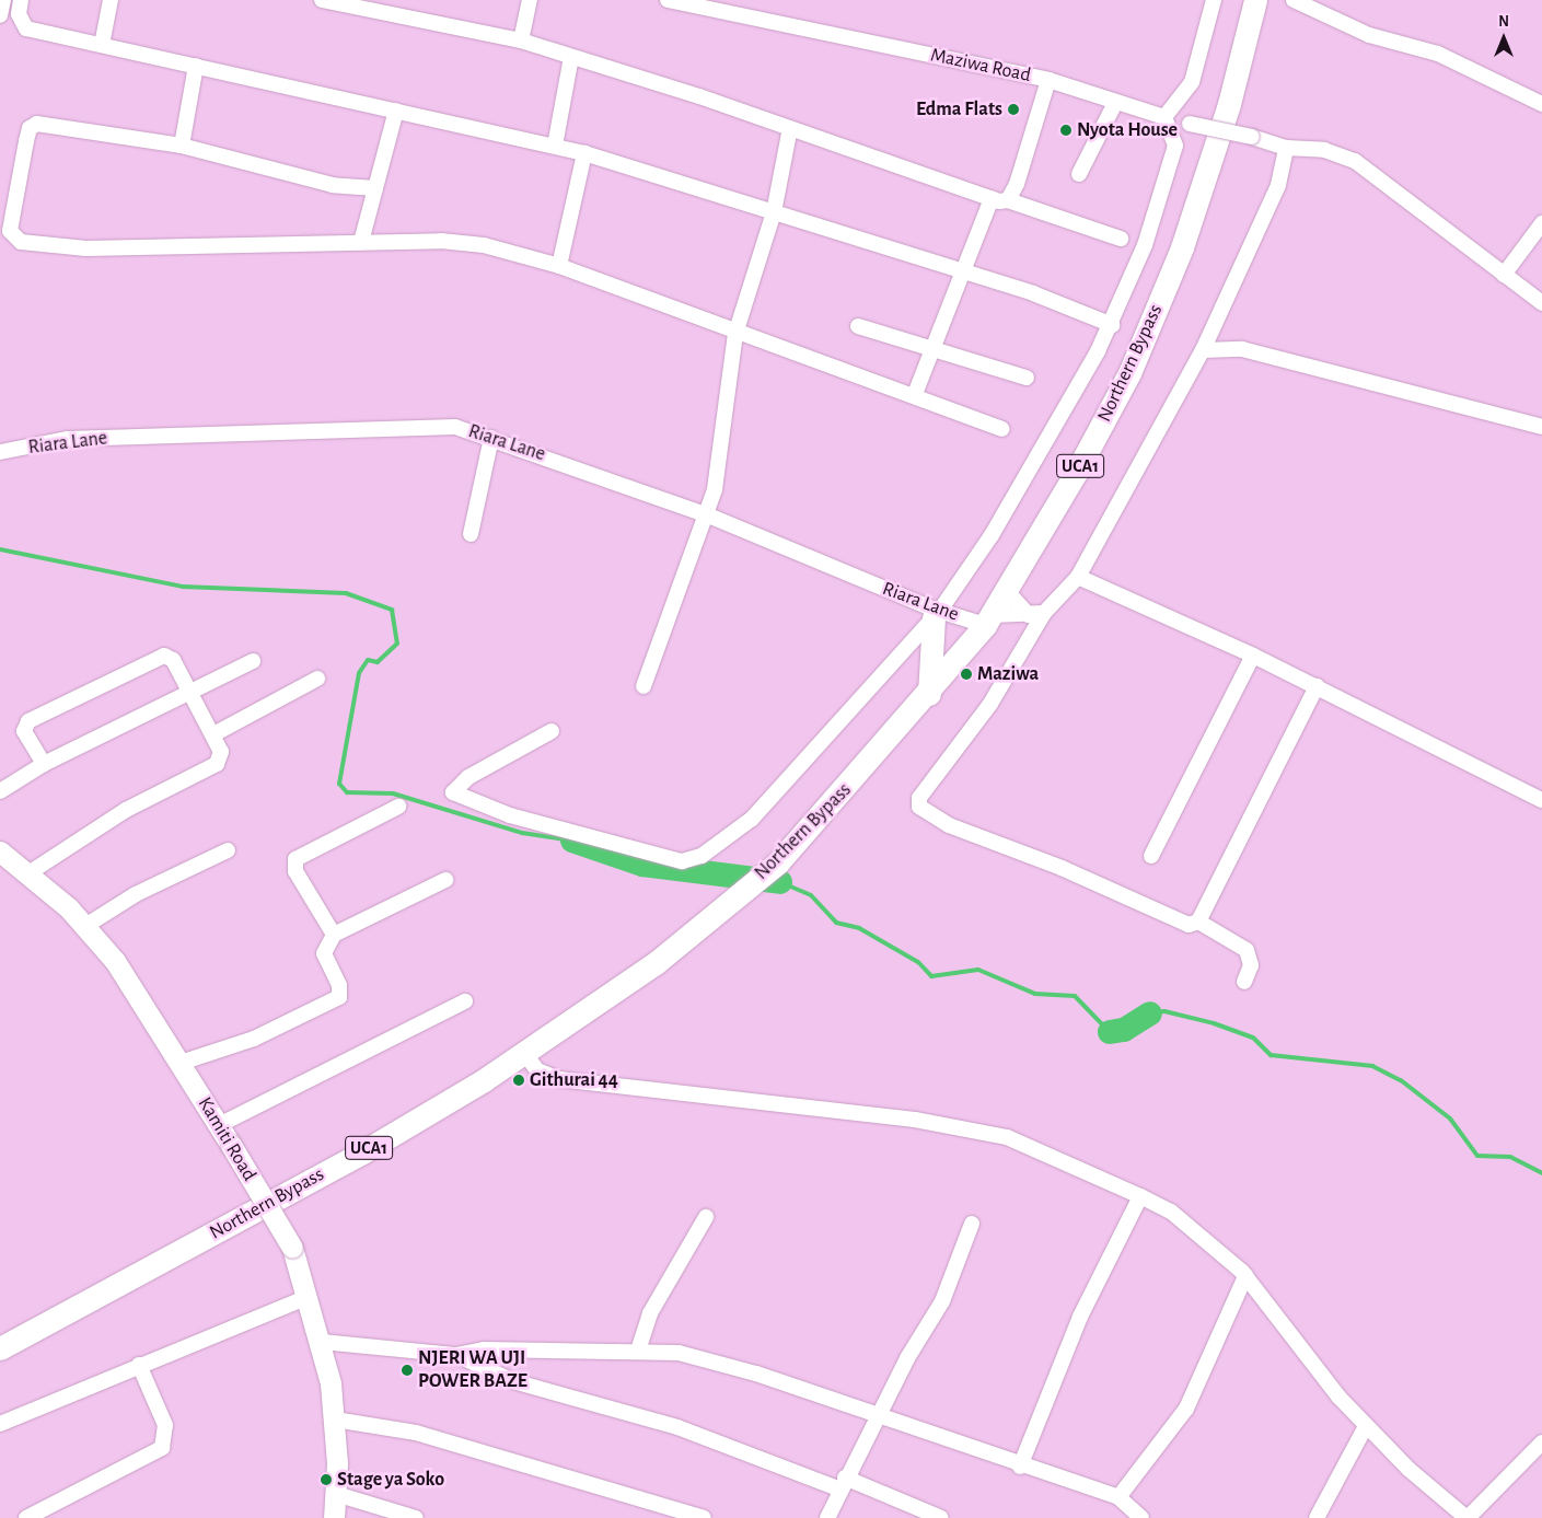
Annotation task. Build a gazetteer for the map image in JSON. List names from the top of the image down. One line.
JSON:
{"streets":{"main road":["Northern Bypass","UCA1","Kamiti Road"],"street":["Maziwa Road","Riara Lane"]},"crossings":[["Northern Bypass","Riara Lane"]],"places":["Edma Flats","Nyota House","Maziwa","Githurai 44","NJERI WA UJI POWER BAZE","Stage ya Soko"],"north":"top"}
